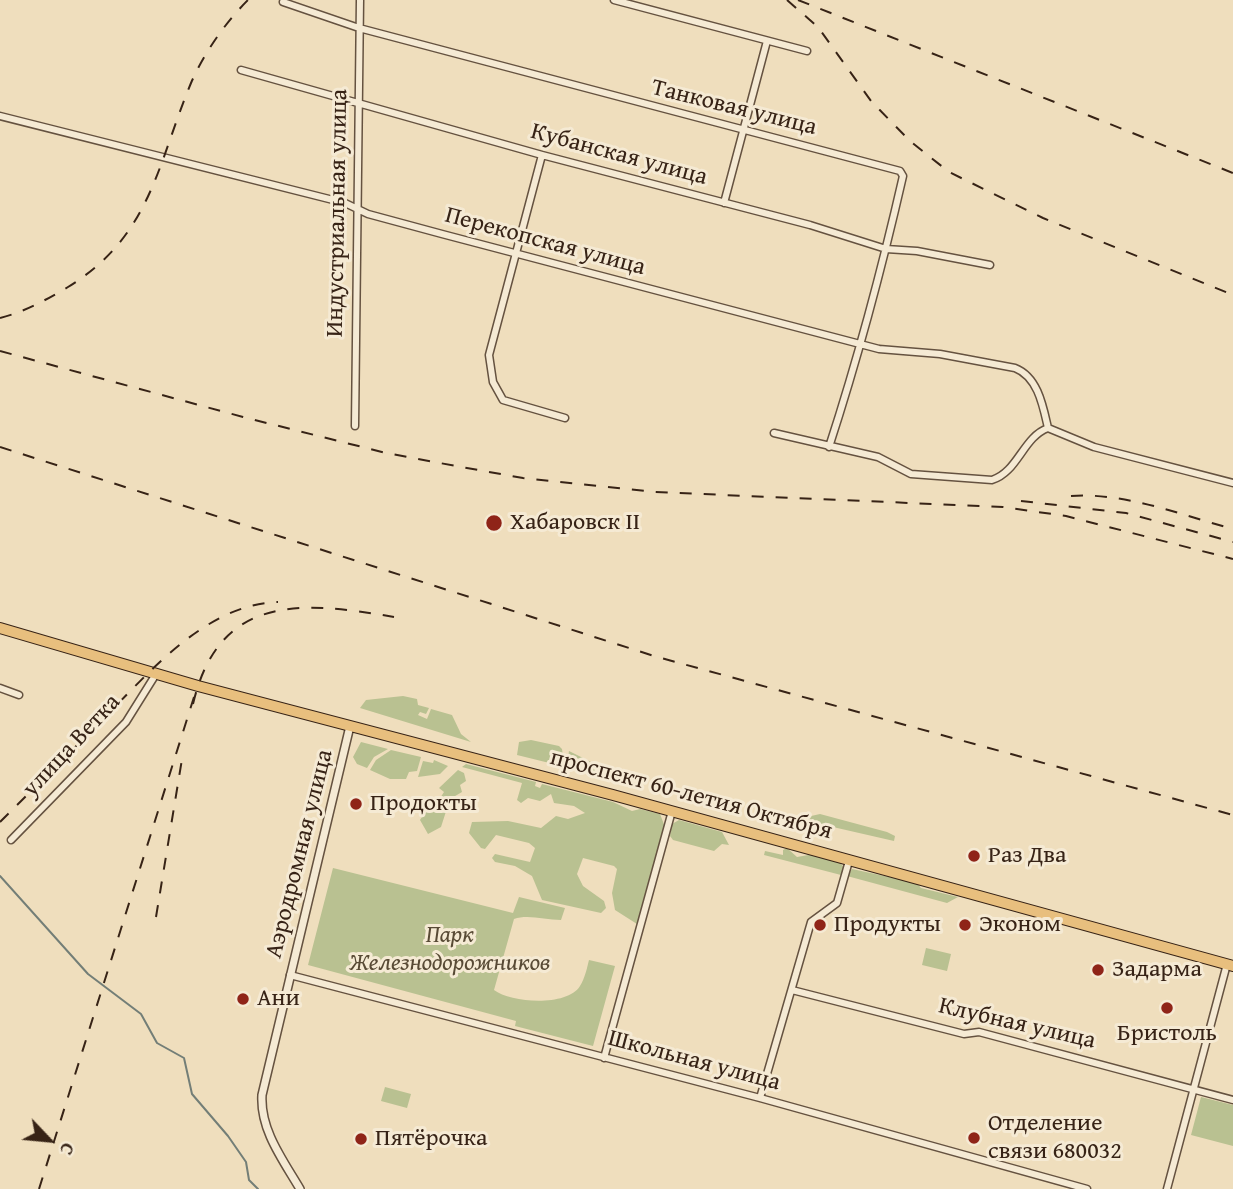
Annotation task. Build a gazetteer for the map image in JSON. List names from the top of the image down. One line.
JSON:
{"streets":{"highway":["проспект 60-летия Октября"],"street":["Танковая улица","Кубанская улица","Индустриальная улица","Перекопская улица","улица Ветка","Аэродромная улица","Клубная улица","Школьная улица"]},"crossings":[["Танковая улица","Кубанская улица"],["Танковая улица","Индустриальная улица"],["Танковая улица","Перекопская улица"],["Кубанская улица","Индустриальная улица"],["Индустриальная улица","Перекопская улица"],["улица Ветка","проспект 60-летия Октября"],["проспект 60-летия Октября","Аэродромная улица"],["Аэродромная улица","Школьная улица"]],"parks":["Парк Железнодорожников"],"places":["Хабаровск II","Продокты","Раз Два","Продукты","Эконом","Задарма","Ани","Бристоль","Отделение связи 680032","Пятёрочка"],"north":"bottom right"}
